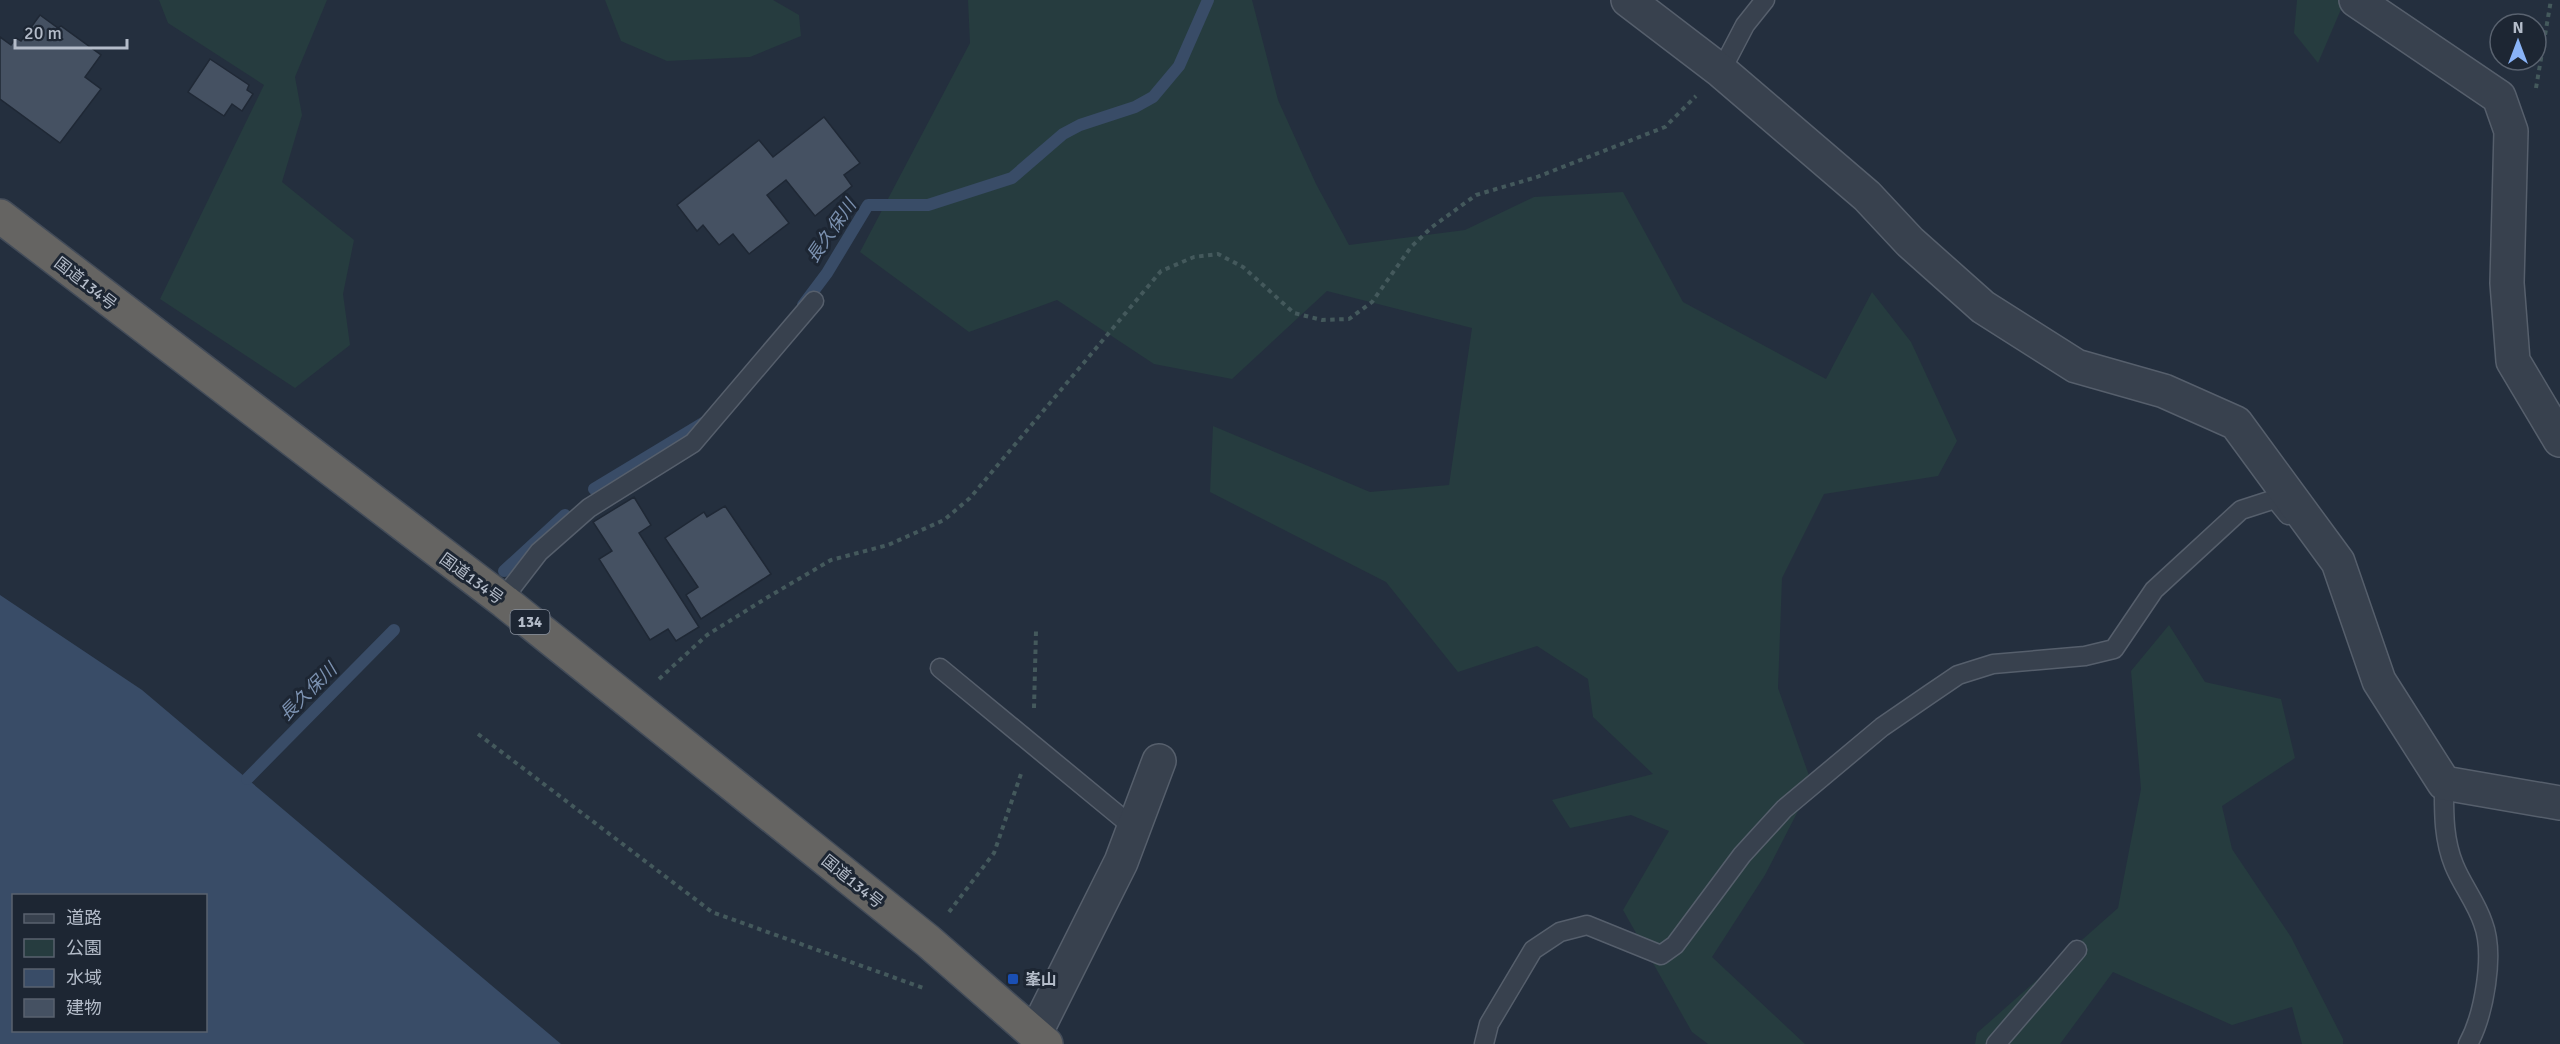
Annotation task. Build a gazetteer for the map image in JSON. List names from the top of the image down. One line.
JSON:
{"streets":{"highway":["国道134号","134"]},"water":["長久保川"],"places":{"transit":["峯山"]},"legend":["道路","公園","水域","建物"],"scale_bar":"20 m","north":"top"}
